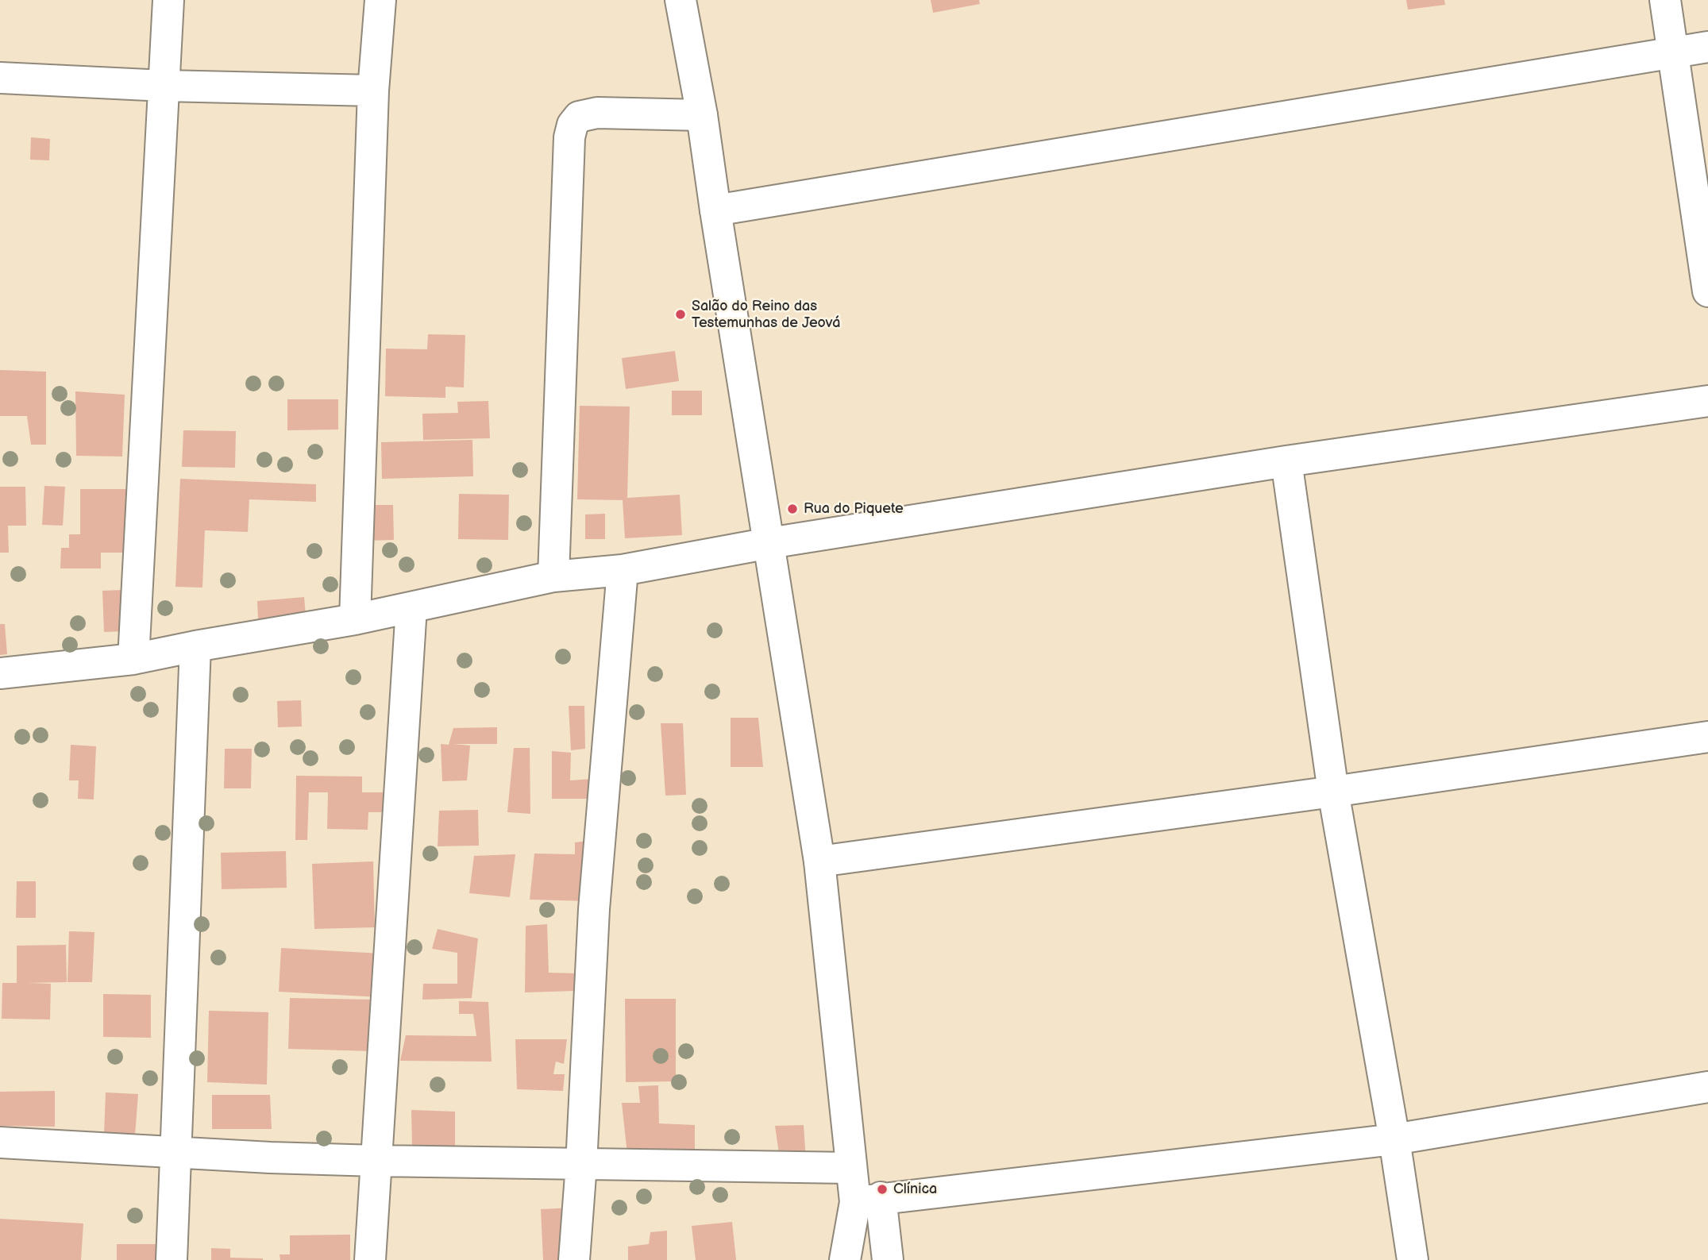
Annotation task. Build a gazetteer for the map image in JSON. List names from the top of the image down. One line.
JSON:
{"places":["Salão do Reino das Testemunhas de Jeová","Rua do Piquete","Clínica"]}
